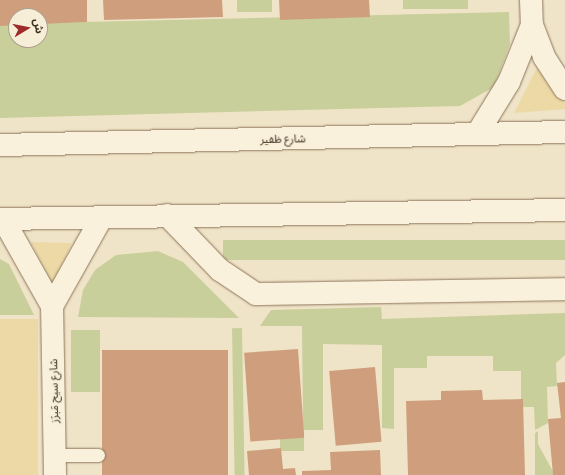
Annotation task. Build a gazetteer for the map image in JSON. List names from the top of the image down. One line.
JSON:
{"streets":{"main road":["شارع ظفير","شارع سيح مَبرَز"]},"north":"right"}
